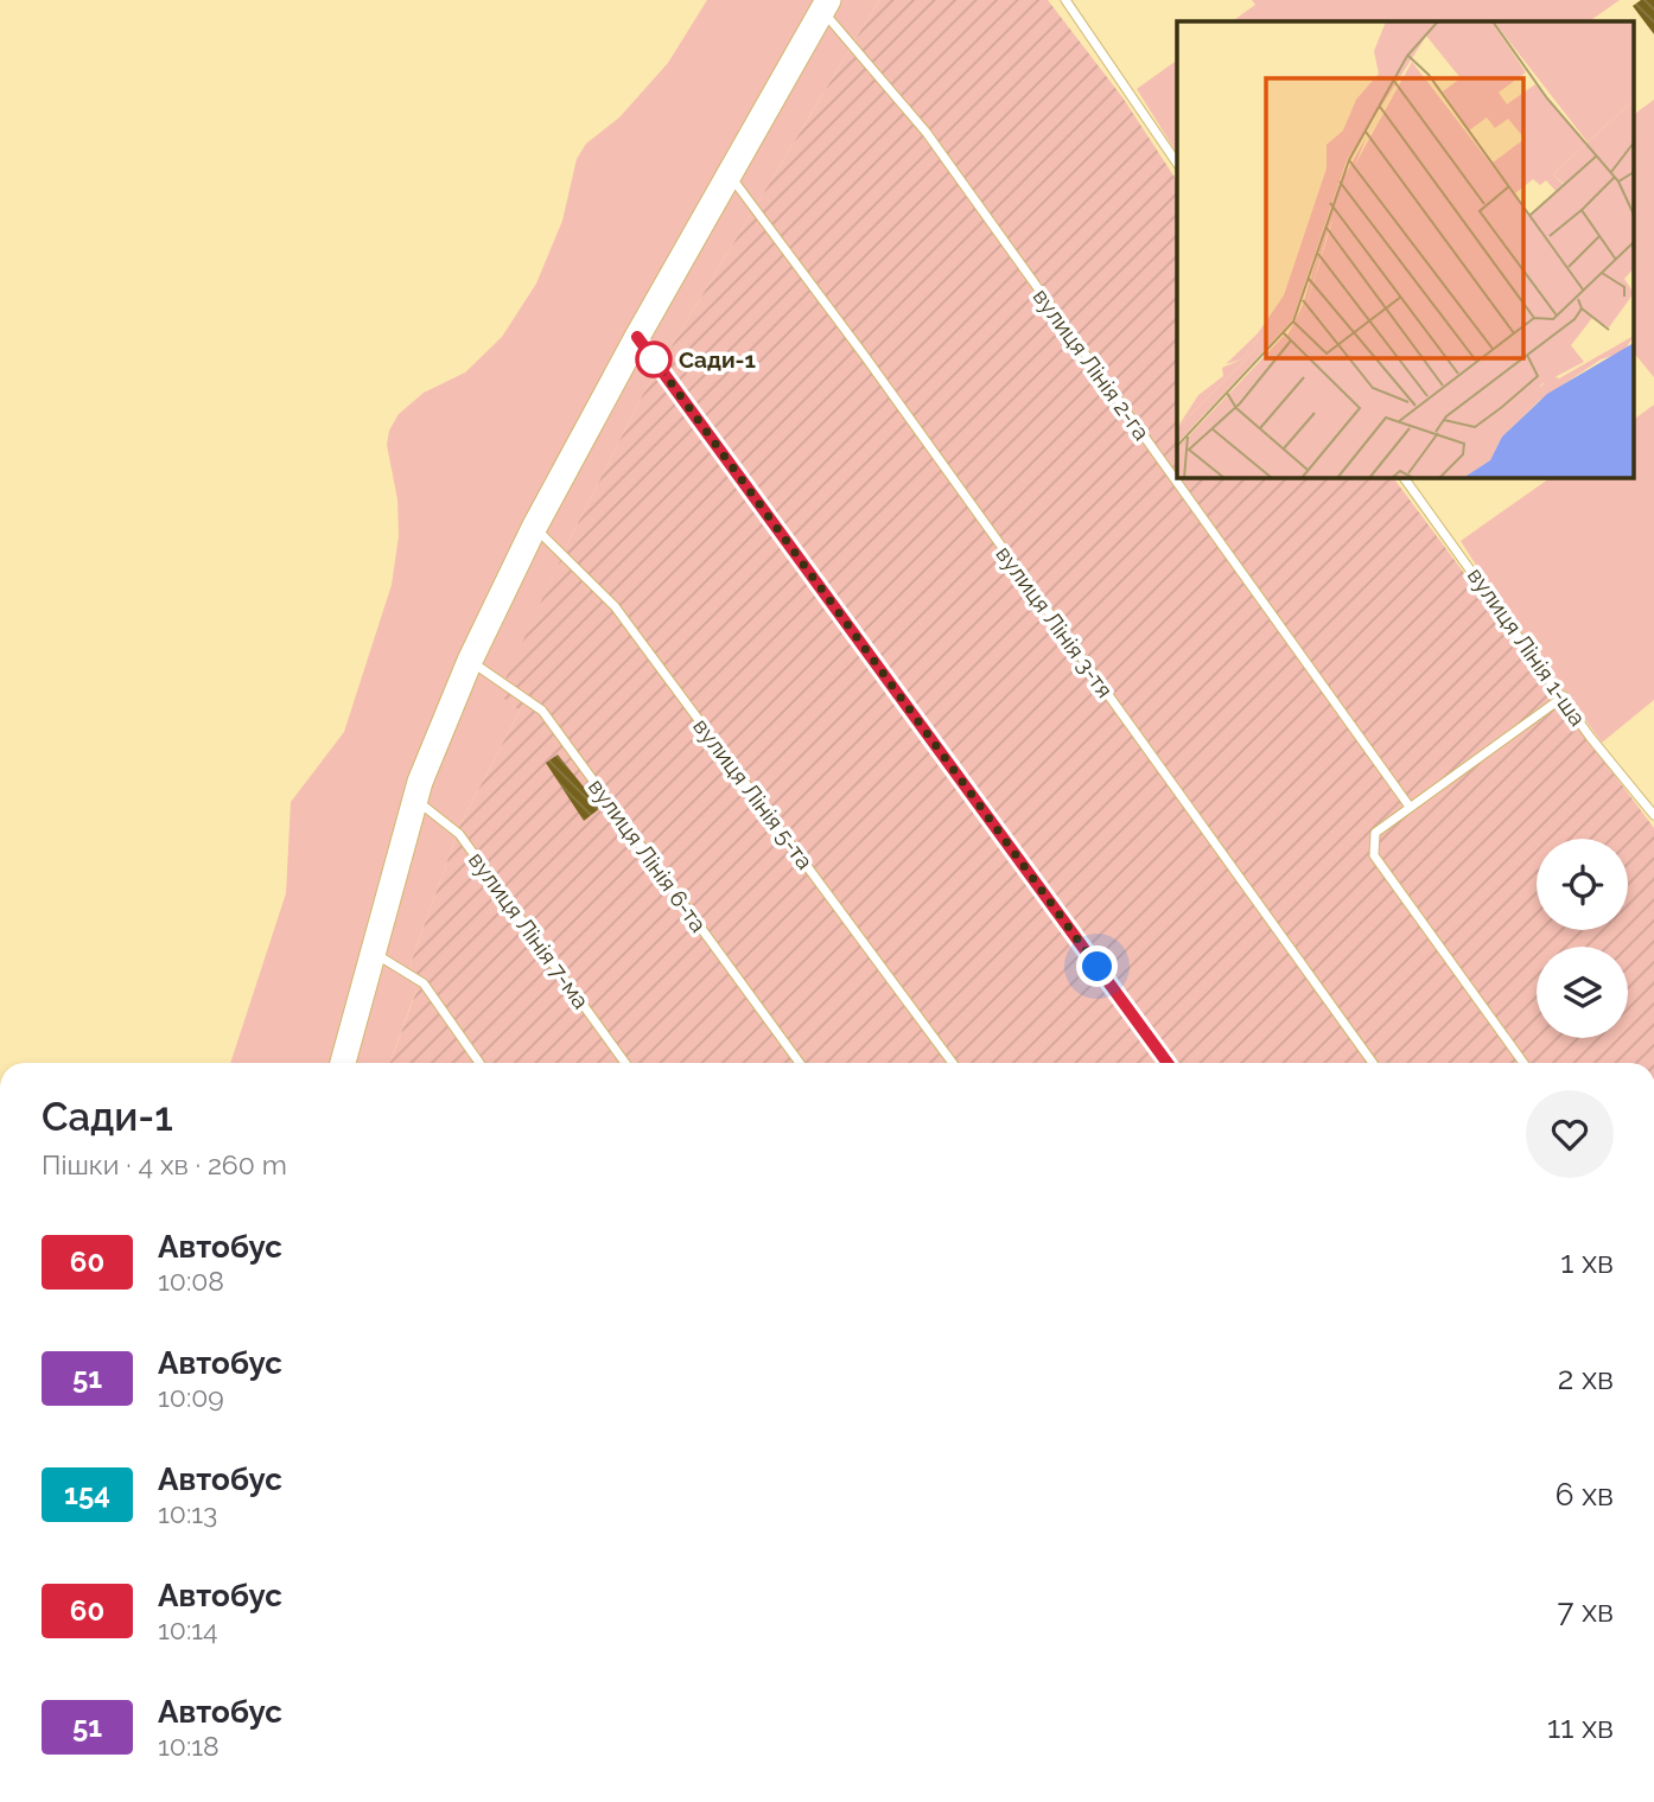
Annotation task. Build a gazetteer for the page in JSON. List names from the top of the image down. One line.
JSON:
{"streets":{"lane":["вулиця Лінія 2-га","вулиця Лінія 3-тя","вулиця Лінія 1-ша","вулиця Лінія 5-та","вулиця Лінія 6-та","вулиця Лінія 7-ма"]},"places":["Сади-1"],"lines":["bus line 60"],"page":{"heading":["Сади-1","Пішки · 4 хв · 260 m"],"list":[{"mark":"60","name":"Автобус","note":"10:08","value":"1 хв"},{"mark":"51","name":"Автобус","note":"10:09","value":"2 хв"},{"mark":"154","name":"Автобус","note":"10:13","value":"6 хв"},{"mark":"60","name":"Автобус","note":"10:14","value":"7 хв"},{"mark":"51","name":"Автобус","note":"10:18","value":"11 хв"}]}}
